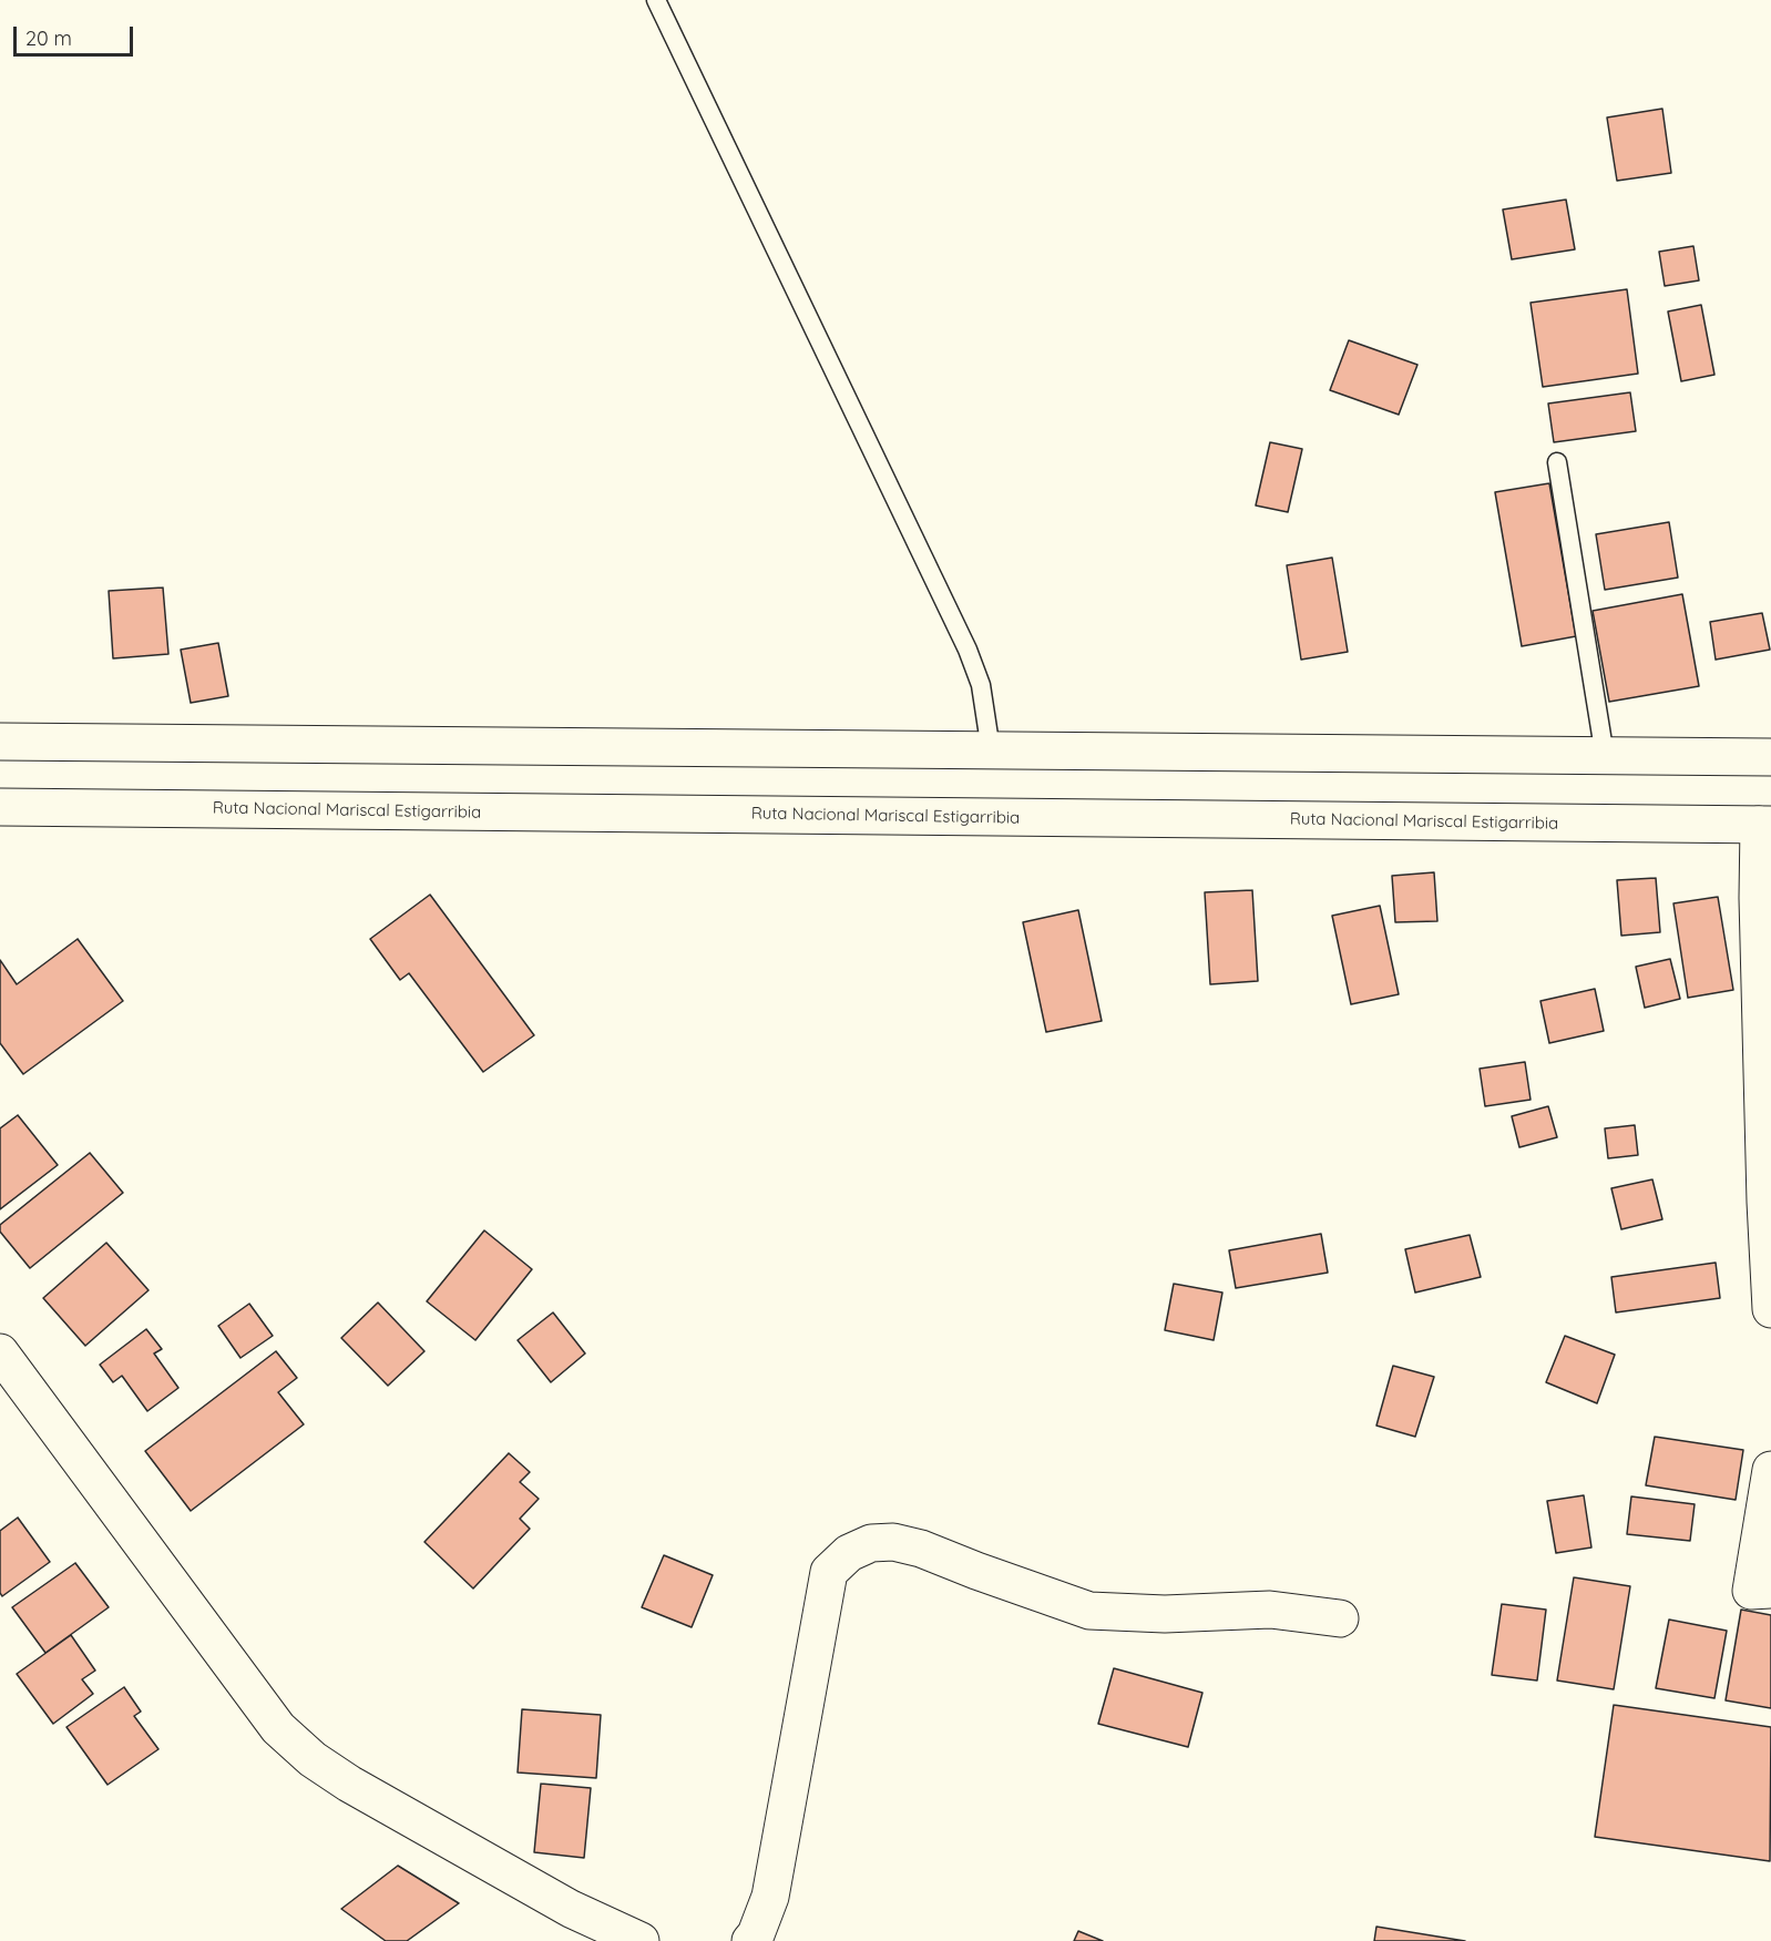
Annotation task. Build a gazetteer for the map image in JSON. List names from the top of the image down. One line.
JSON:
{"streets":{"main road":["Ruta Nacional Mariscal Estigarribia"]},"scale_bar":"20 m"}
